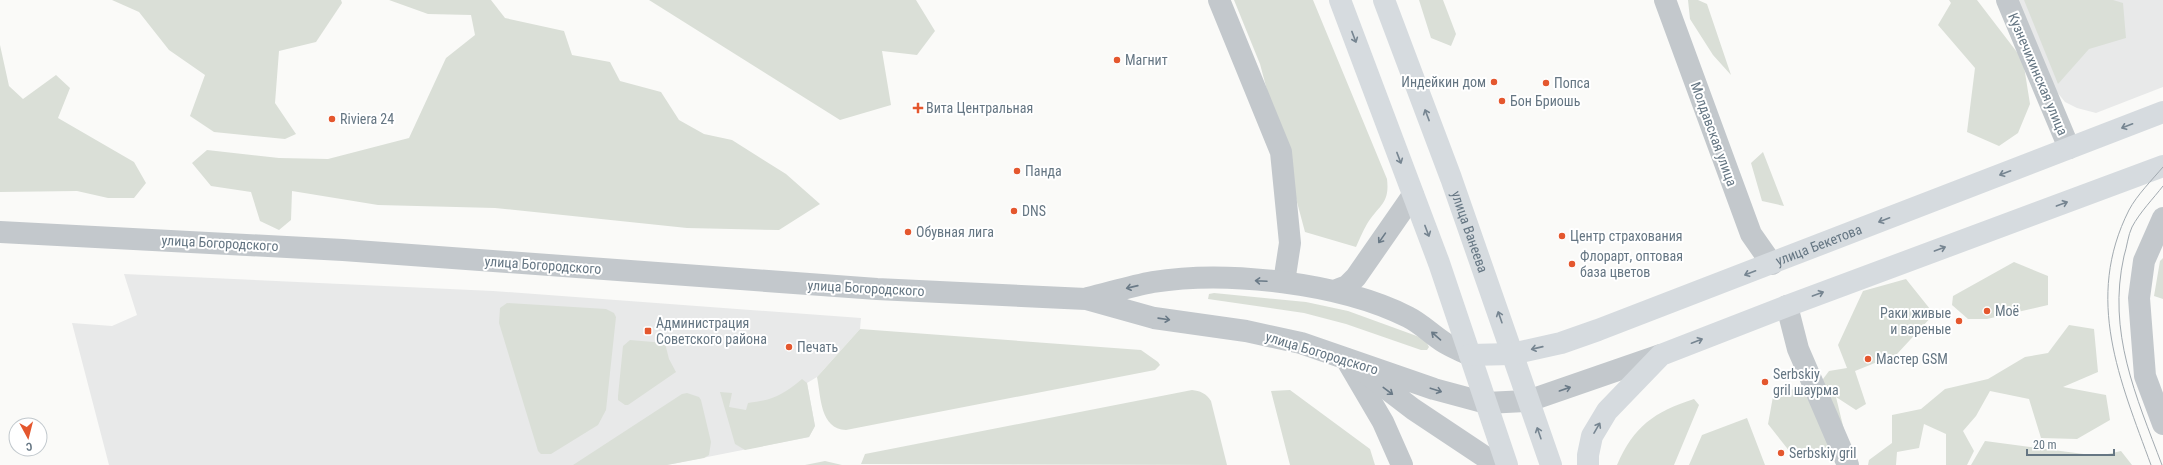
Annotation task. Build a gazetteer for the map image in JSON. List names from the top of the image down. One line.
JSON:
{"streets":{"main road":["улица Ванеева","улица Бекетова"],"street":["Кузнечихинская улица","Молдавская улица","улица Богородского"]},"crossings":[["Кузнечихинская улица","улица Бекетова"],["Молдавская улица","улица Бекетова"],["улица Ванеева","улица Бекетова"],["улица Богородского","улица Бекетова"]],"places":{"other":["Магнит","Индейкин дом","Попса","Бон Бриошь","Riviera 24","Панда","DNS","Обувная лига","Центр страхования","Флорарт, оптовая база цветов","Моё","Раки живые и вареные","Печать","Мастер GSM","Serbskiy gril шаурма","Serbskiy gril"],"health":["Вита Центральная"],"transit":["Администрация Советского района"]},"scale_bar":"20 m","north":"bottom"}
